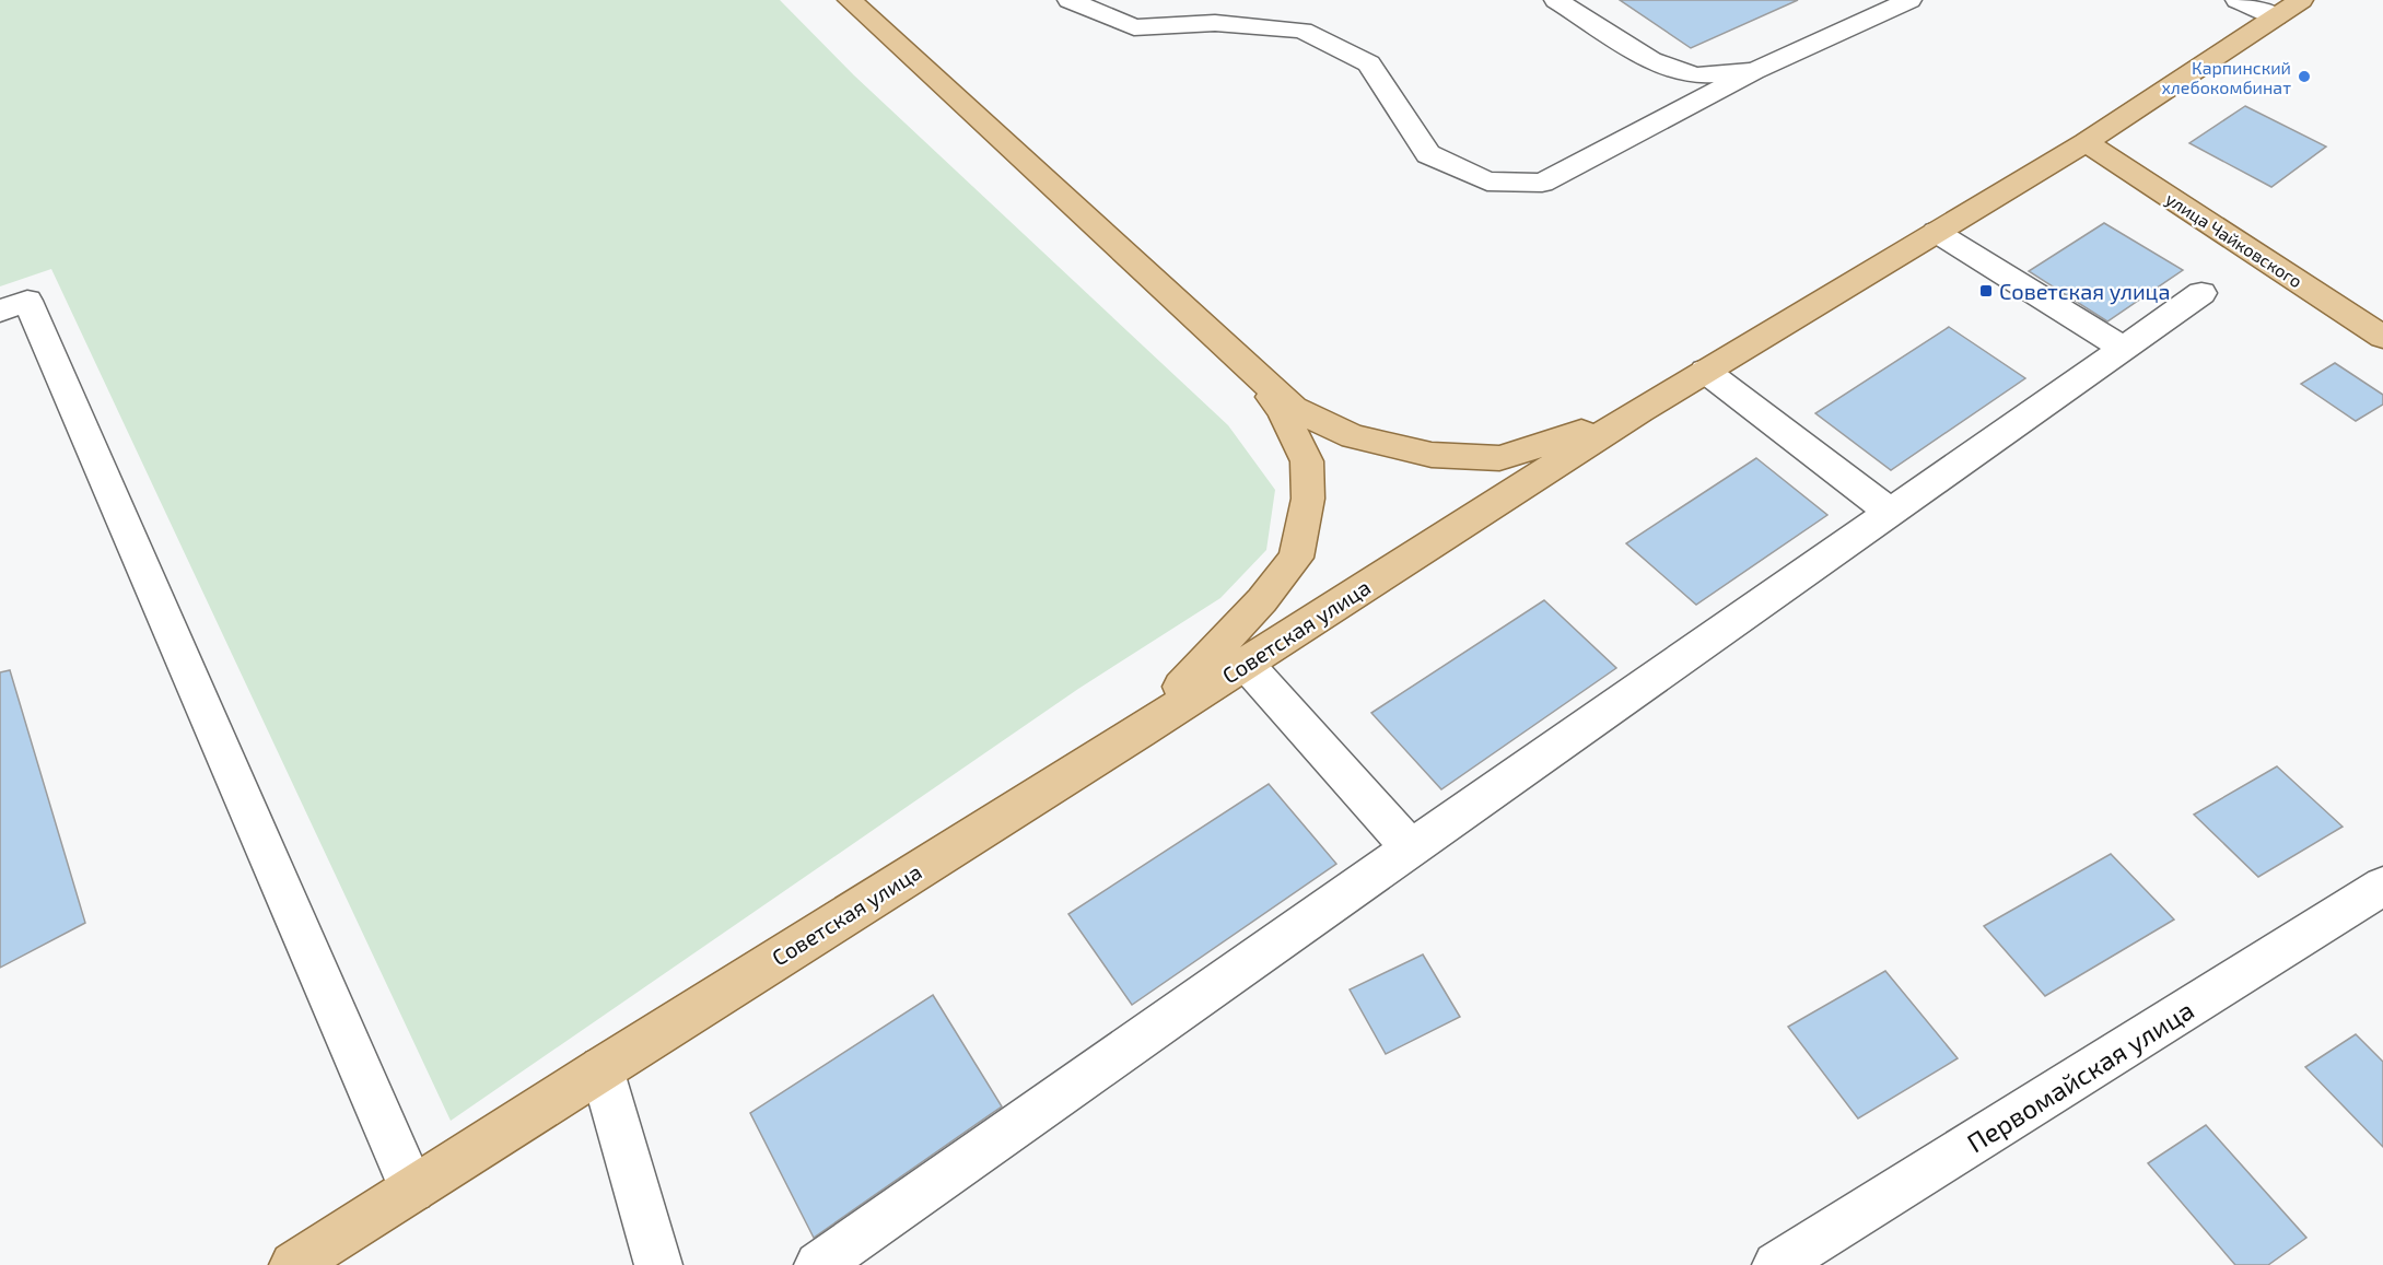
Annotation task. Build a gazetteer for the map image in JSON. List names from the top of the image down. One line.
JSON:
{"streets":{"main road":["улица Чайковского","Советская улица"],"street":["Первомайская улица"]},"crossings":[["улица Чайковского","Советская улица"]],"places":{"other":["Карпинский хлебокомбинат"],"transit":["Советская улица"]}}
